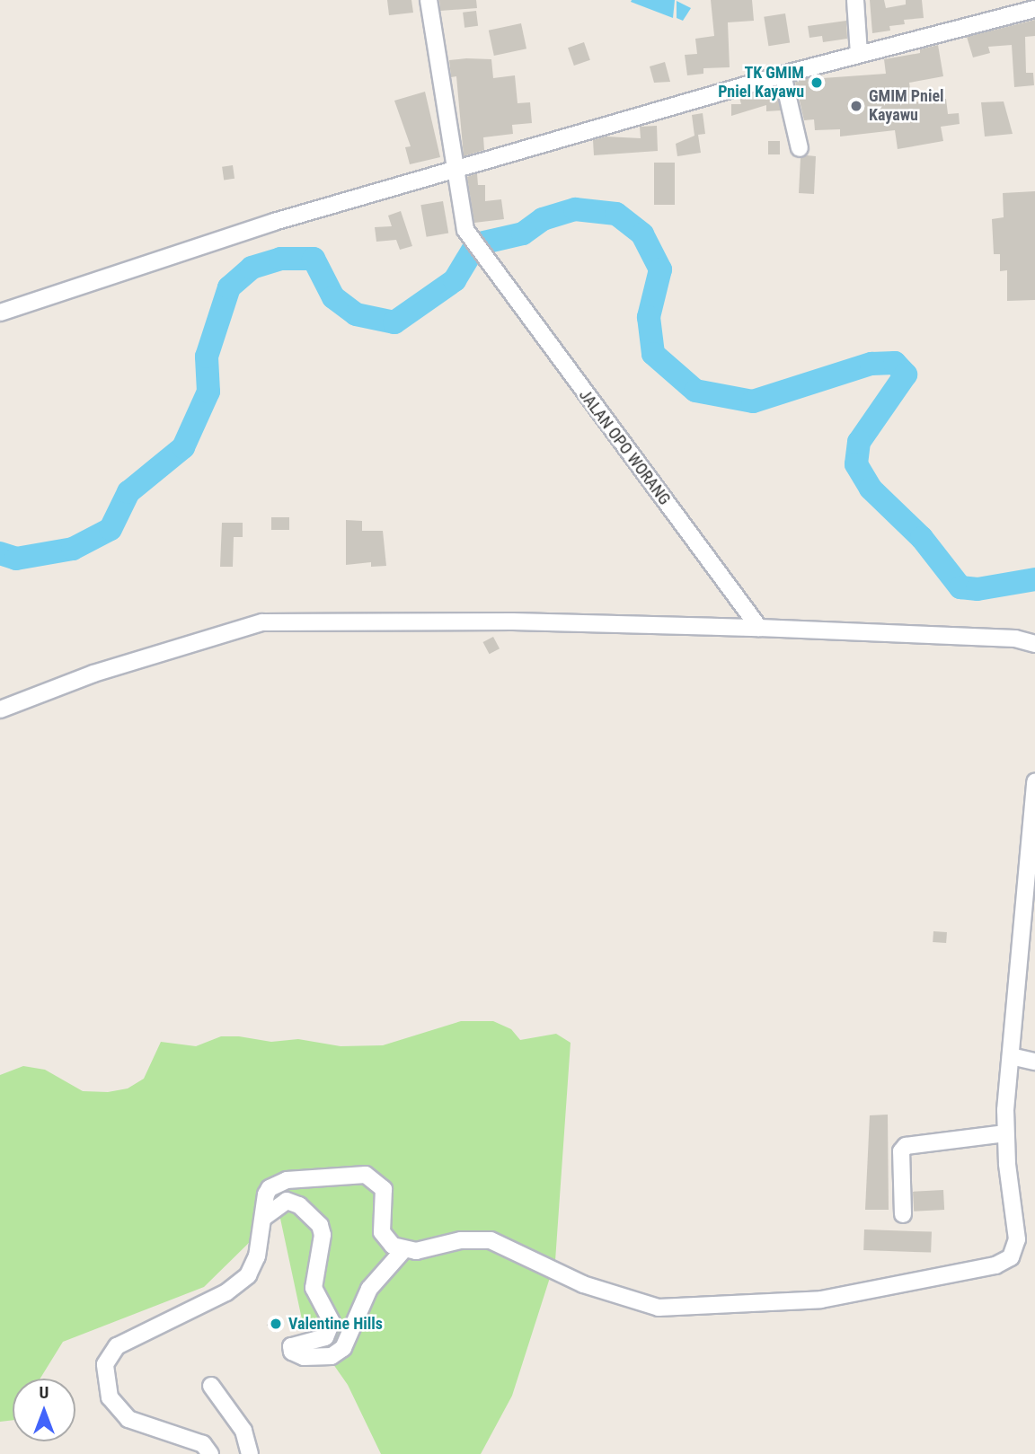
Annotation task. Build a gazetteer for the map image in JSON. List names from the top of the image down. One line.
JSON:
{"streets":{"street":["JALAN OPO WORANG"]},"places":["TK GMIM Pniel Kayawu","GMIM Pniel Kayawu","Valentine Hills"],"north":"top"}
